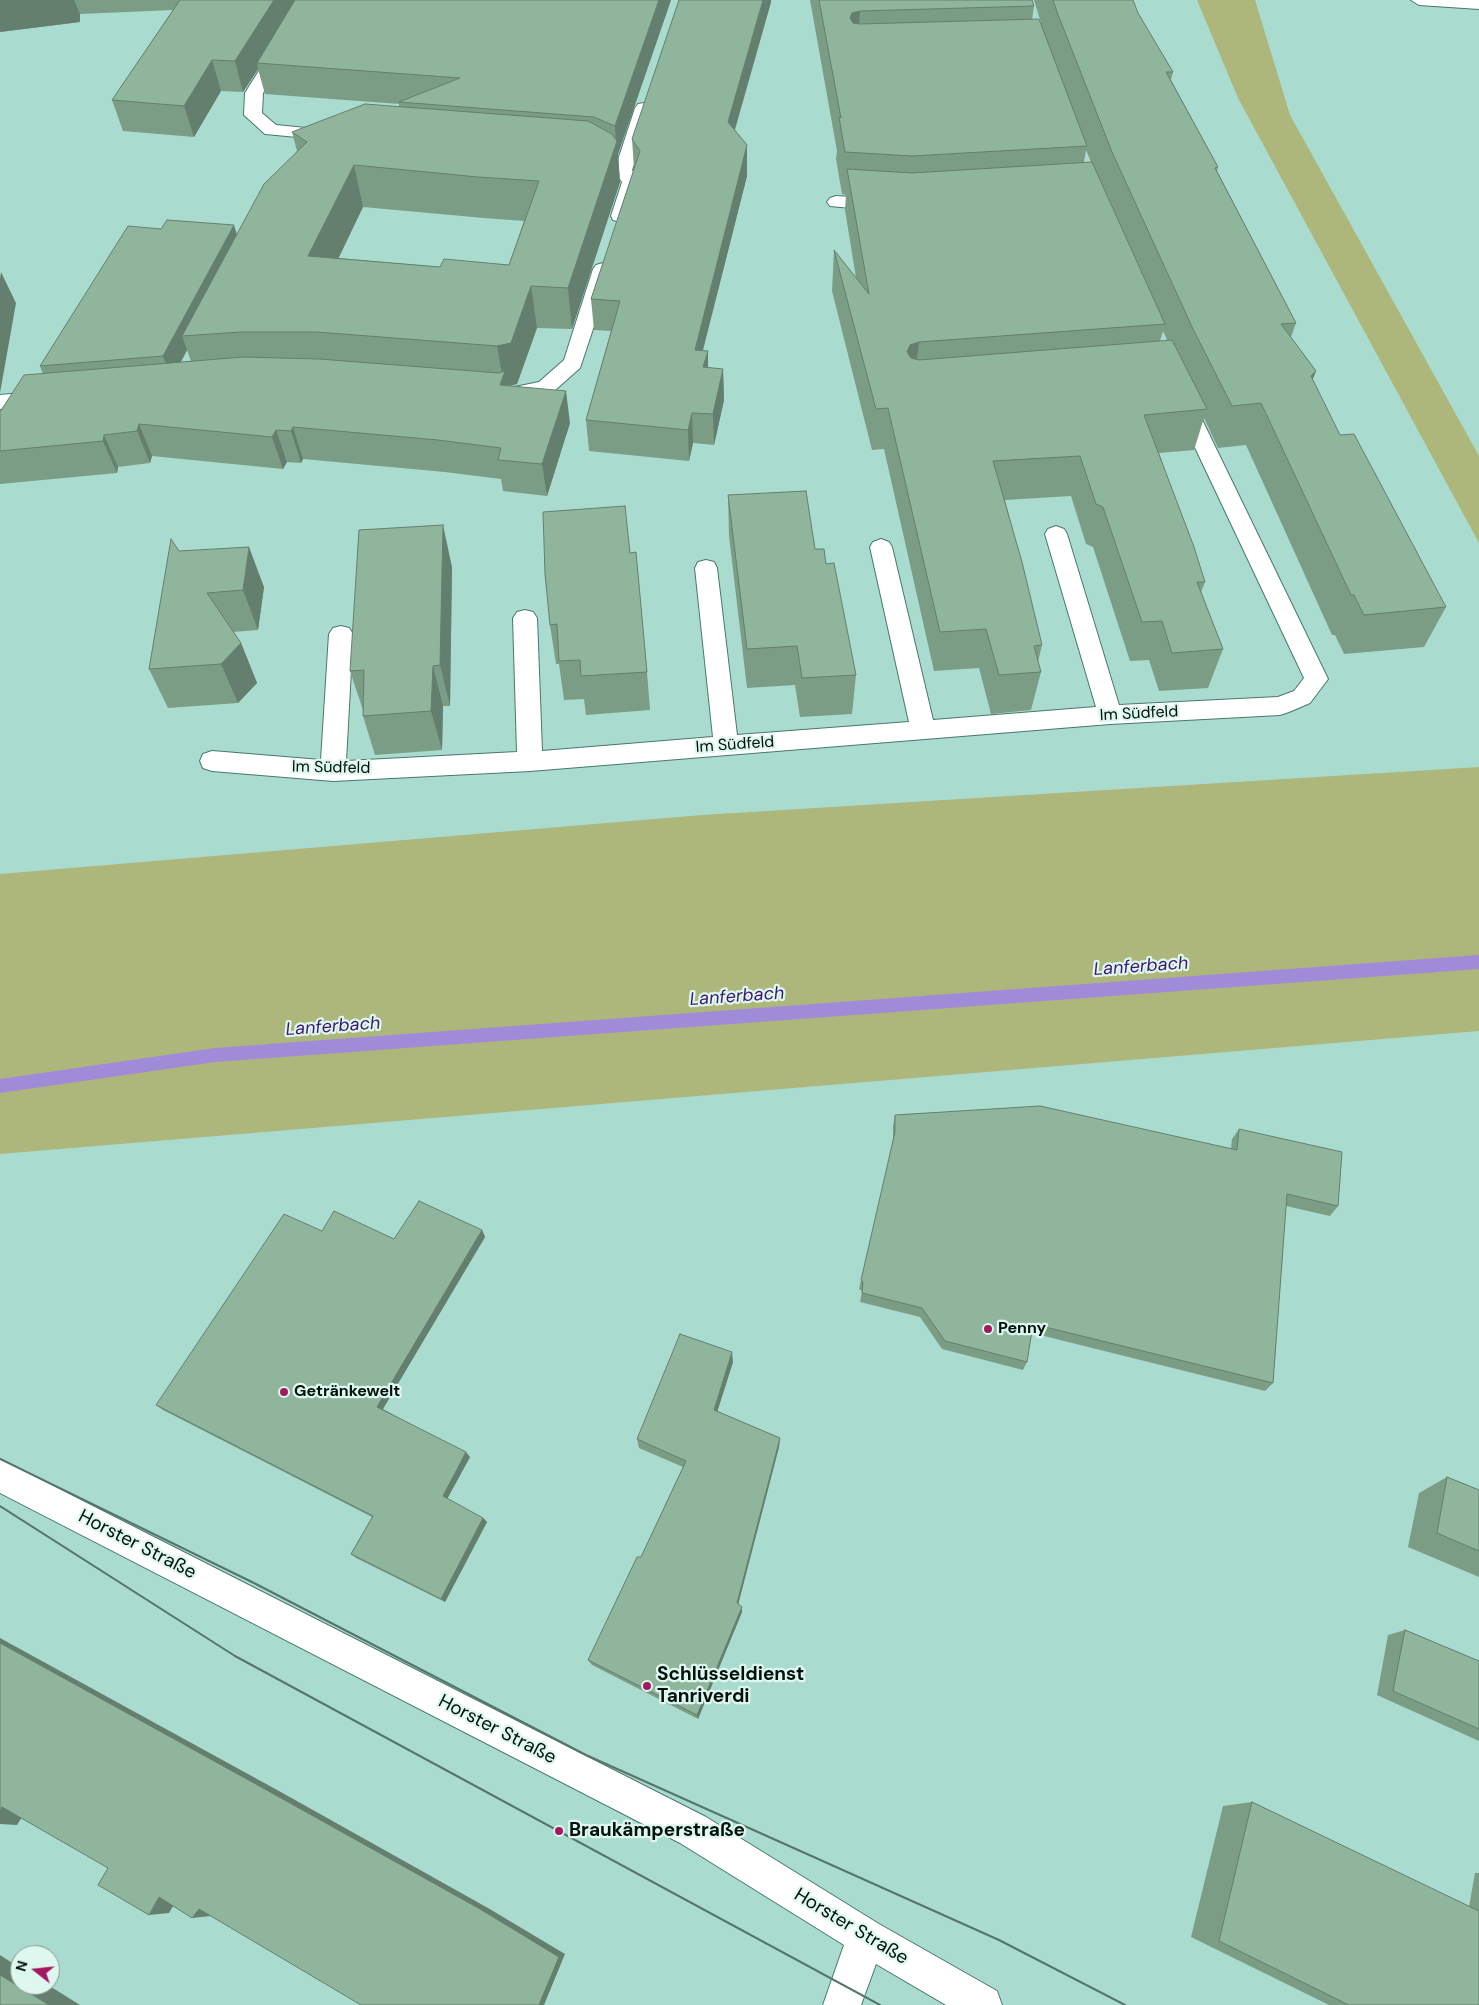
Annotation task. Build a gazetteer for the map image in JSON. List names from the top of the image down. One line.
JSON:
{"streets":{"street":["Im Südfeld","Horster Straße"]},"water":["Lanferbach"],"places":["Penny","Getränkewelt","Schlüsseldienst Tanriverdi","Braukämperstraße"],"north":"left"}
